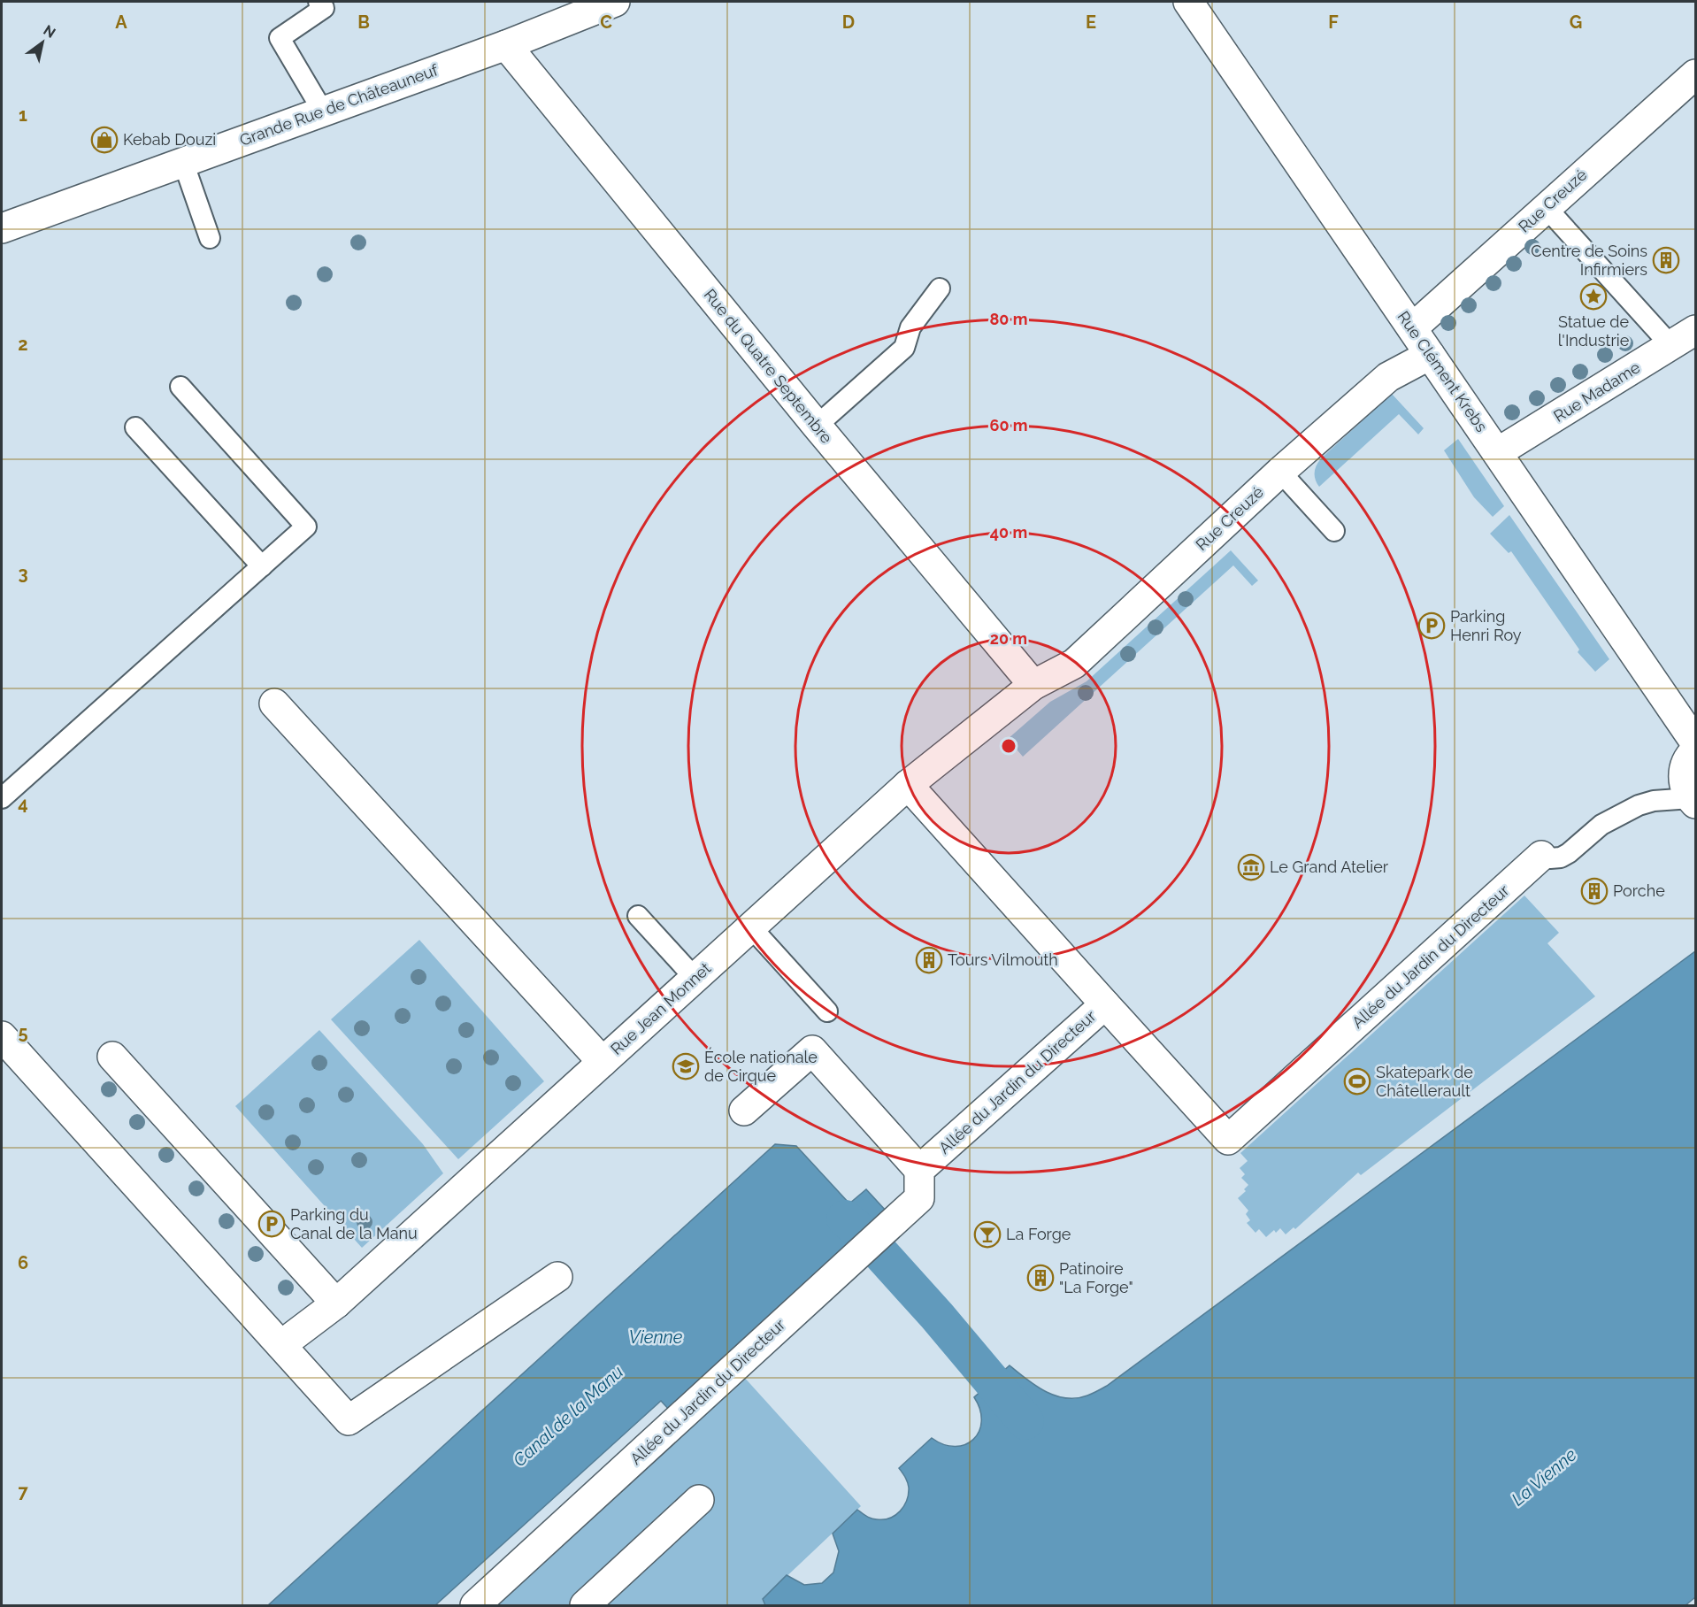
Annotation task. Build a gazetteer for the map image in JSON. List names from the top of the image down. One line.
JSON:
{"streets":{"street":["Grande Rue de Châteauneuf","Rue Creuzé","Rue du Quatre Septembre","Rue Clément Krebs","Rue Madame","Allée du Jardin du Directeur","Rue Jean Monnet"]},"crossings":[["Grande Rue de Châteauneuf","Rue du Quatre Septembre"],["Rue Creuzé","Rue du Quatre Septembre"],["Rue Creuzé","Rue Clément Krebs"],["Rue Creuzé","Rue Jean Monnet"],["Rue du Quatre Septembre","Rue Jean Monnet"],["Rue Clément Krebs","Rue Madame"]],"water":["Vienne","Canal de la Manu","La Vienne"],"places":{"shop":["Kebab Douzi"],"building":["Centre de Soins Infirmiers","Porche","Tours Vilmouth","Patinoire \"La Forge\""],"place":["Statue de l'Industrie"],"parking":["Parking Henri Roy","Parking du Canal de la Manu"],"museum":["Le Grand Atelier"],"school or university":["École nationale de Cirque"],"sports":["Skatepark de Châtellerault"],"bar":["La Forge"]},"north":"top right","grid":{"columns":["A","B","C","D","E","F","G"],"rows":["1","2","3","4","5","6","7"]},"rings":["80 m","60 m","40 m","20 m"]}
